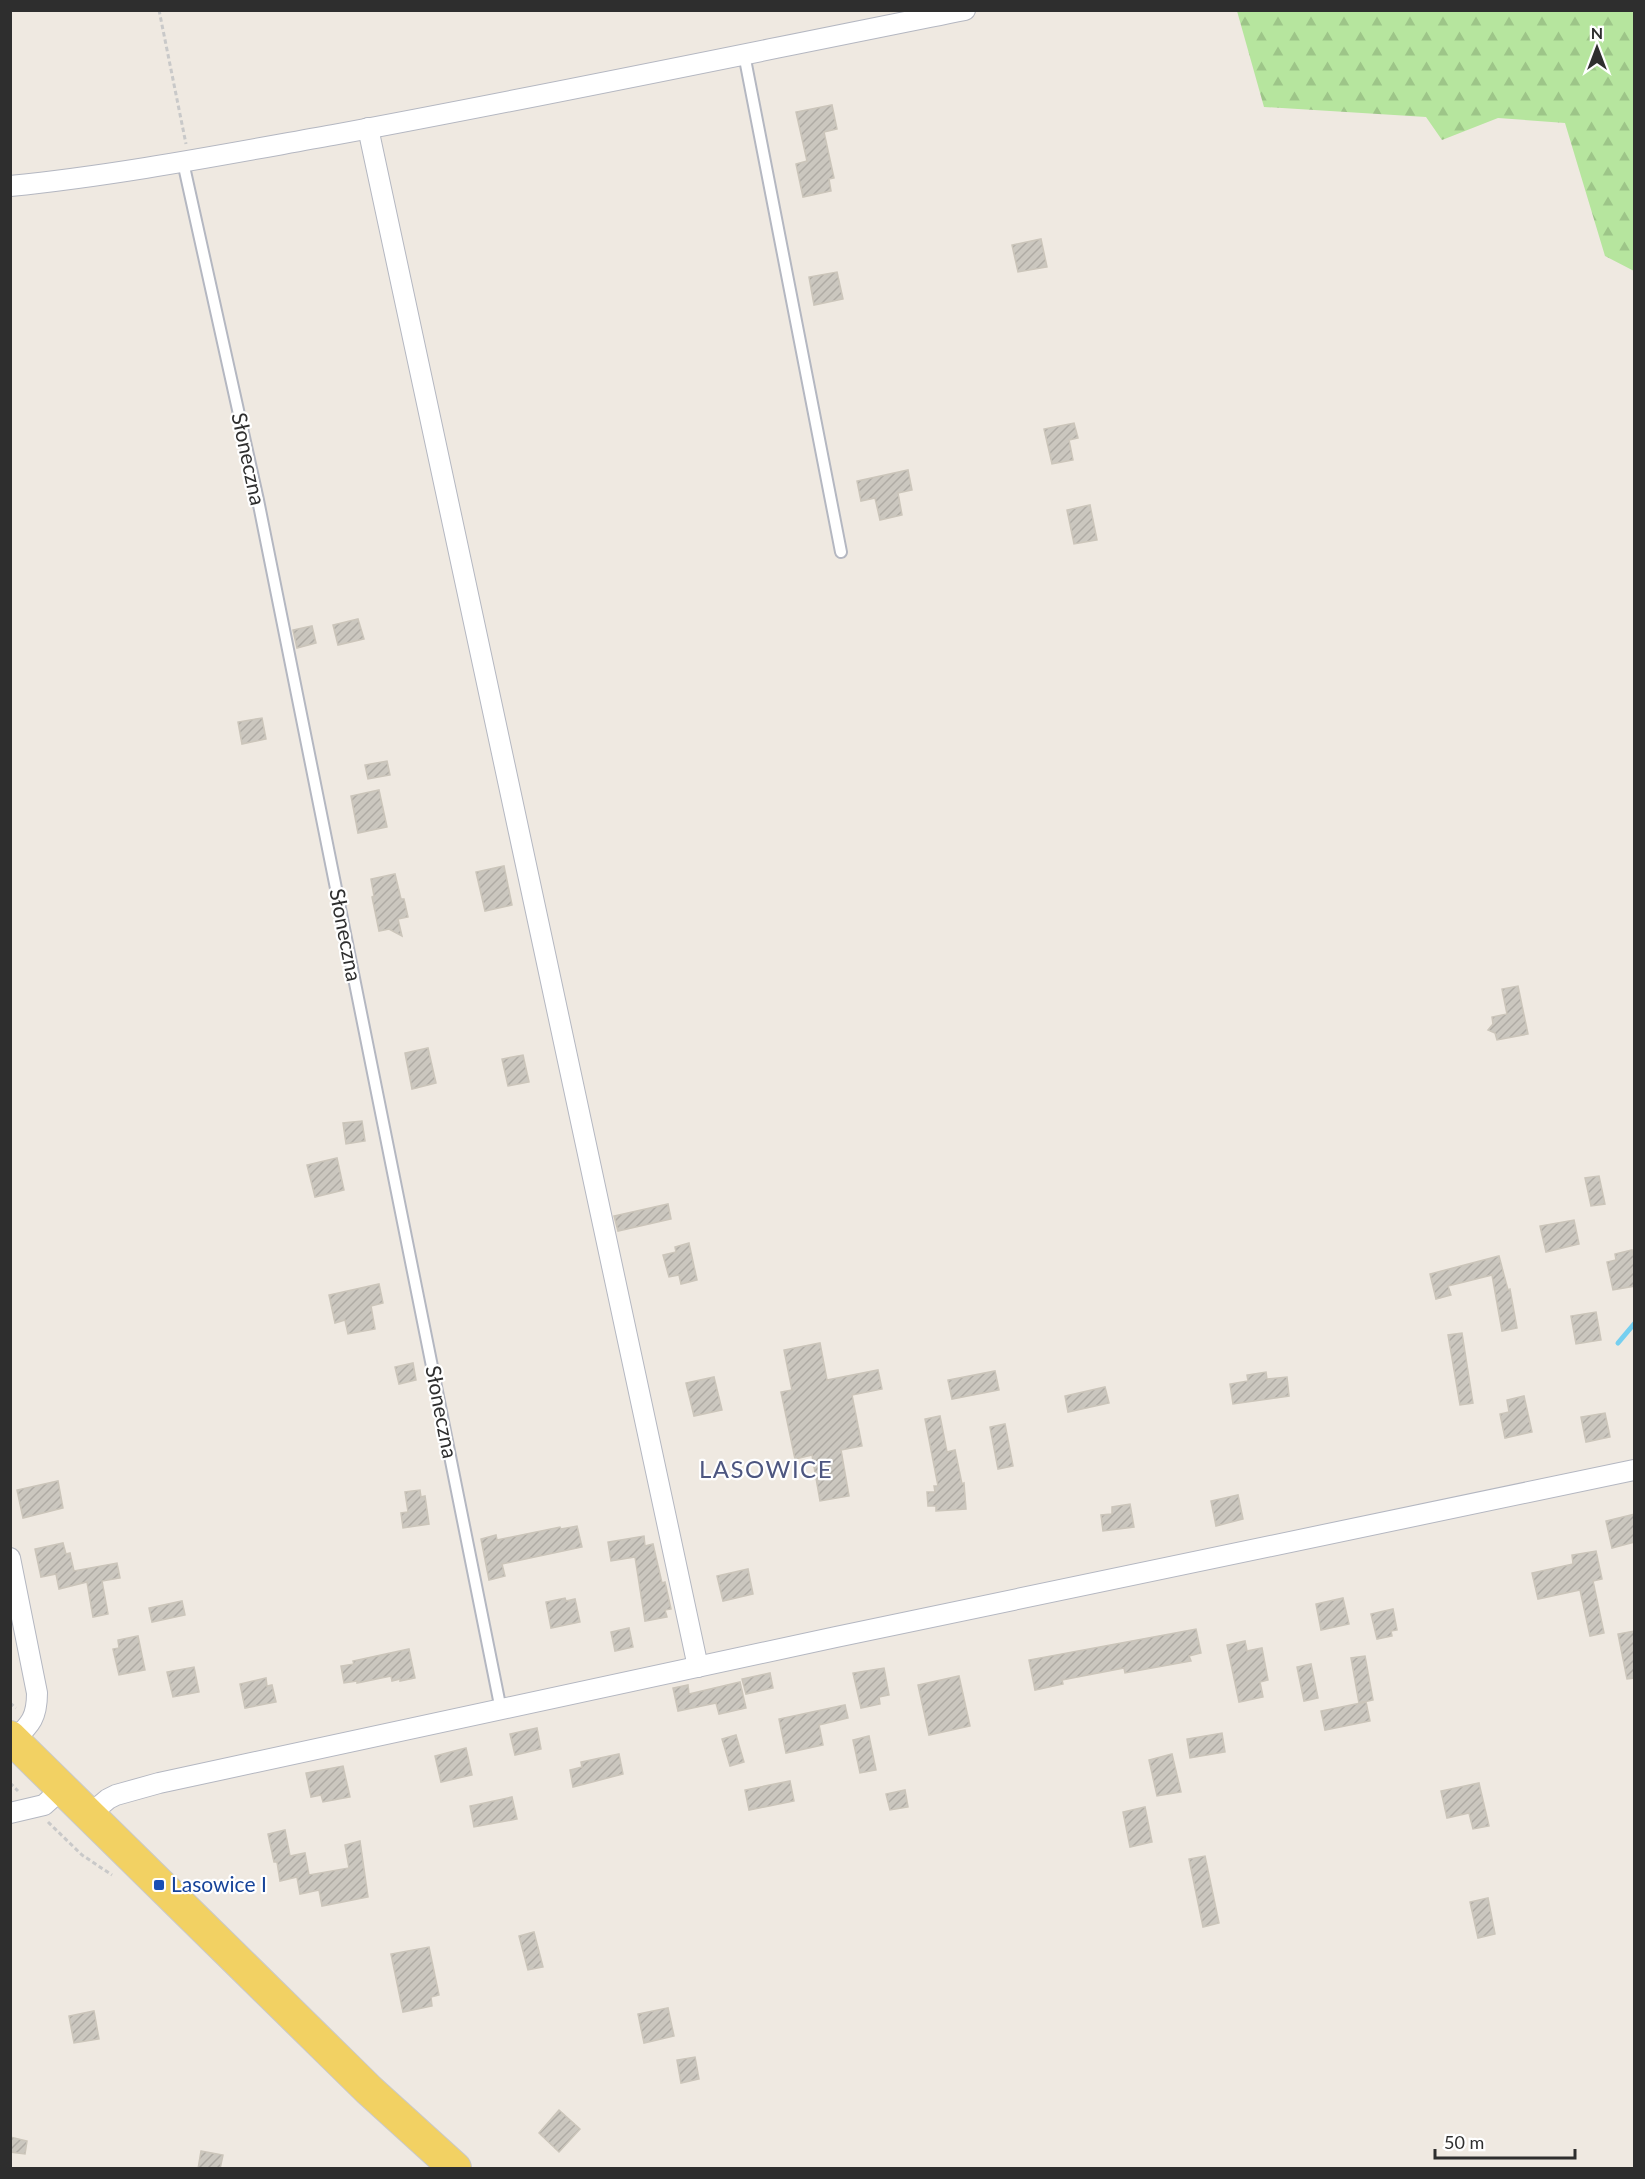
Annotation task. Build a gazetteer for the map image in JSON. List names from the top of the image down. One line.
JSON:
{"streets":{"lane":["Słoneczna"]},"districts":["LASOWICE"],"places":{"transit":["Lasowice I"]},"scale_bar":"50 m","north":"top"}
